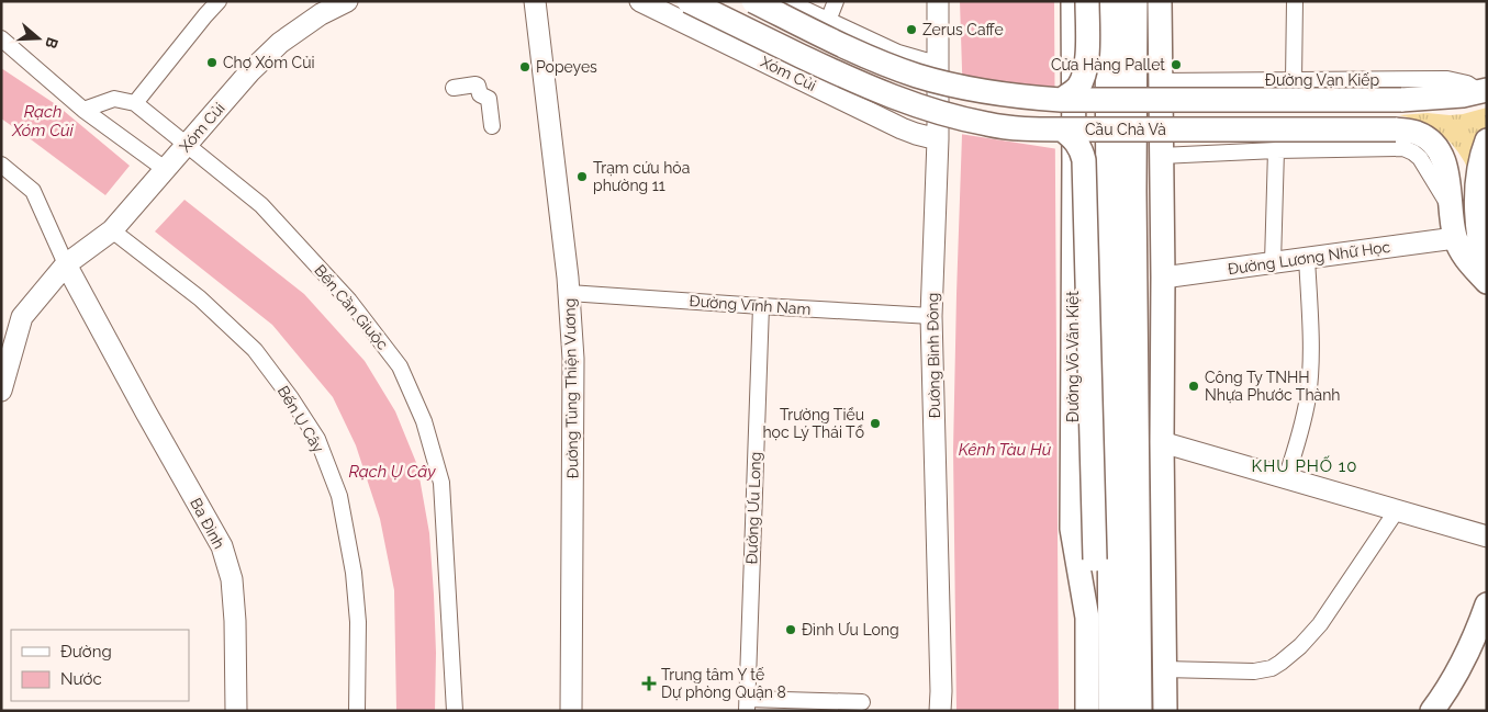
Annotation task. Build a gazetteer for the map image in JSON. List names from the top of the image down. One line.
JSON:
{"streets":{"main road":["Cầu Chà Và","Đường Võ Văn Kiệt"],"street":["Xóm Củi","Đường Vạn Kiếp","Đường Lương Nhữ Học","Đường Vĩnh Nam","Bến Cần Giuộc","Đường Bình Đông","Đường Tùng Thiện Vương","Bến Ụ Cây","Đường Ưu Long","Ba Đình"]},"crossings":[["Xóm Củi","Bến Cần Giuộc"],["Xóm Củi","Đường Bình Đông"],["Xóm Củi","Bến Ụ Cây"],["Xóm Củi","Ba Đình"],["Đường Vạn Kiếp","Cầu Chà Và"],["Cầu Chà Và","Đường Lương Nhữ Học"],["Đường Vĩnh Nam","Đường Bình Đông"],["Đường Vĩnh Nam","Đường Tùng Thiện Vương"],["Đường Vĩnh Nam","Đường Ưu Long"]],"districts":["KHU PHỐ 10"],"water":["Rạch Xóm Củi","Kênh Tàu Hủ","Rạch Ụ Cây"],"places":{"other":["Zerus Caffe","Chợ Xóm Củi","Cửa Hàng Pallet","Popeyes","Trạm cứu hỏa phường 11","Công Ty TNHH Nhựa Phước Thành","Trường Tiểu học Lý Thái Tổ","Đình Ưu Long"],"health":["Trung tâm Y tế Dự phòng Quận 8"]},"legend":["Đường","Nước"],"north":"right"}
